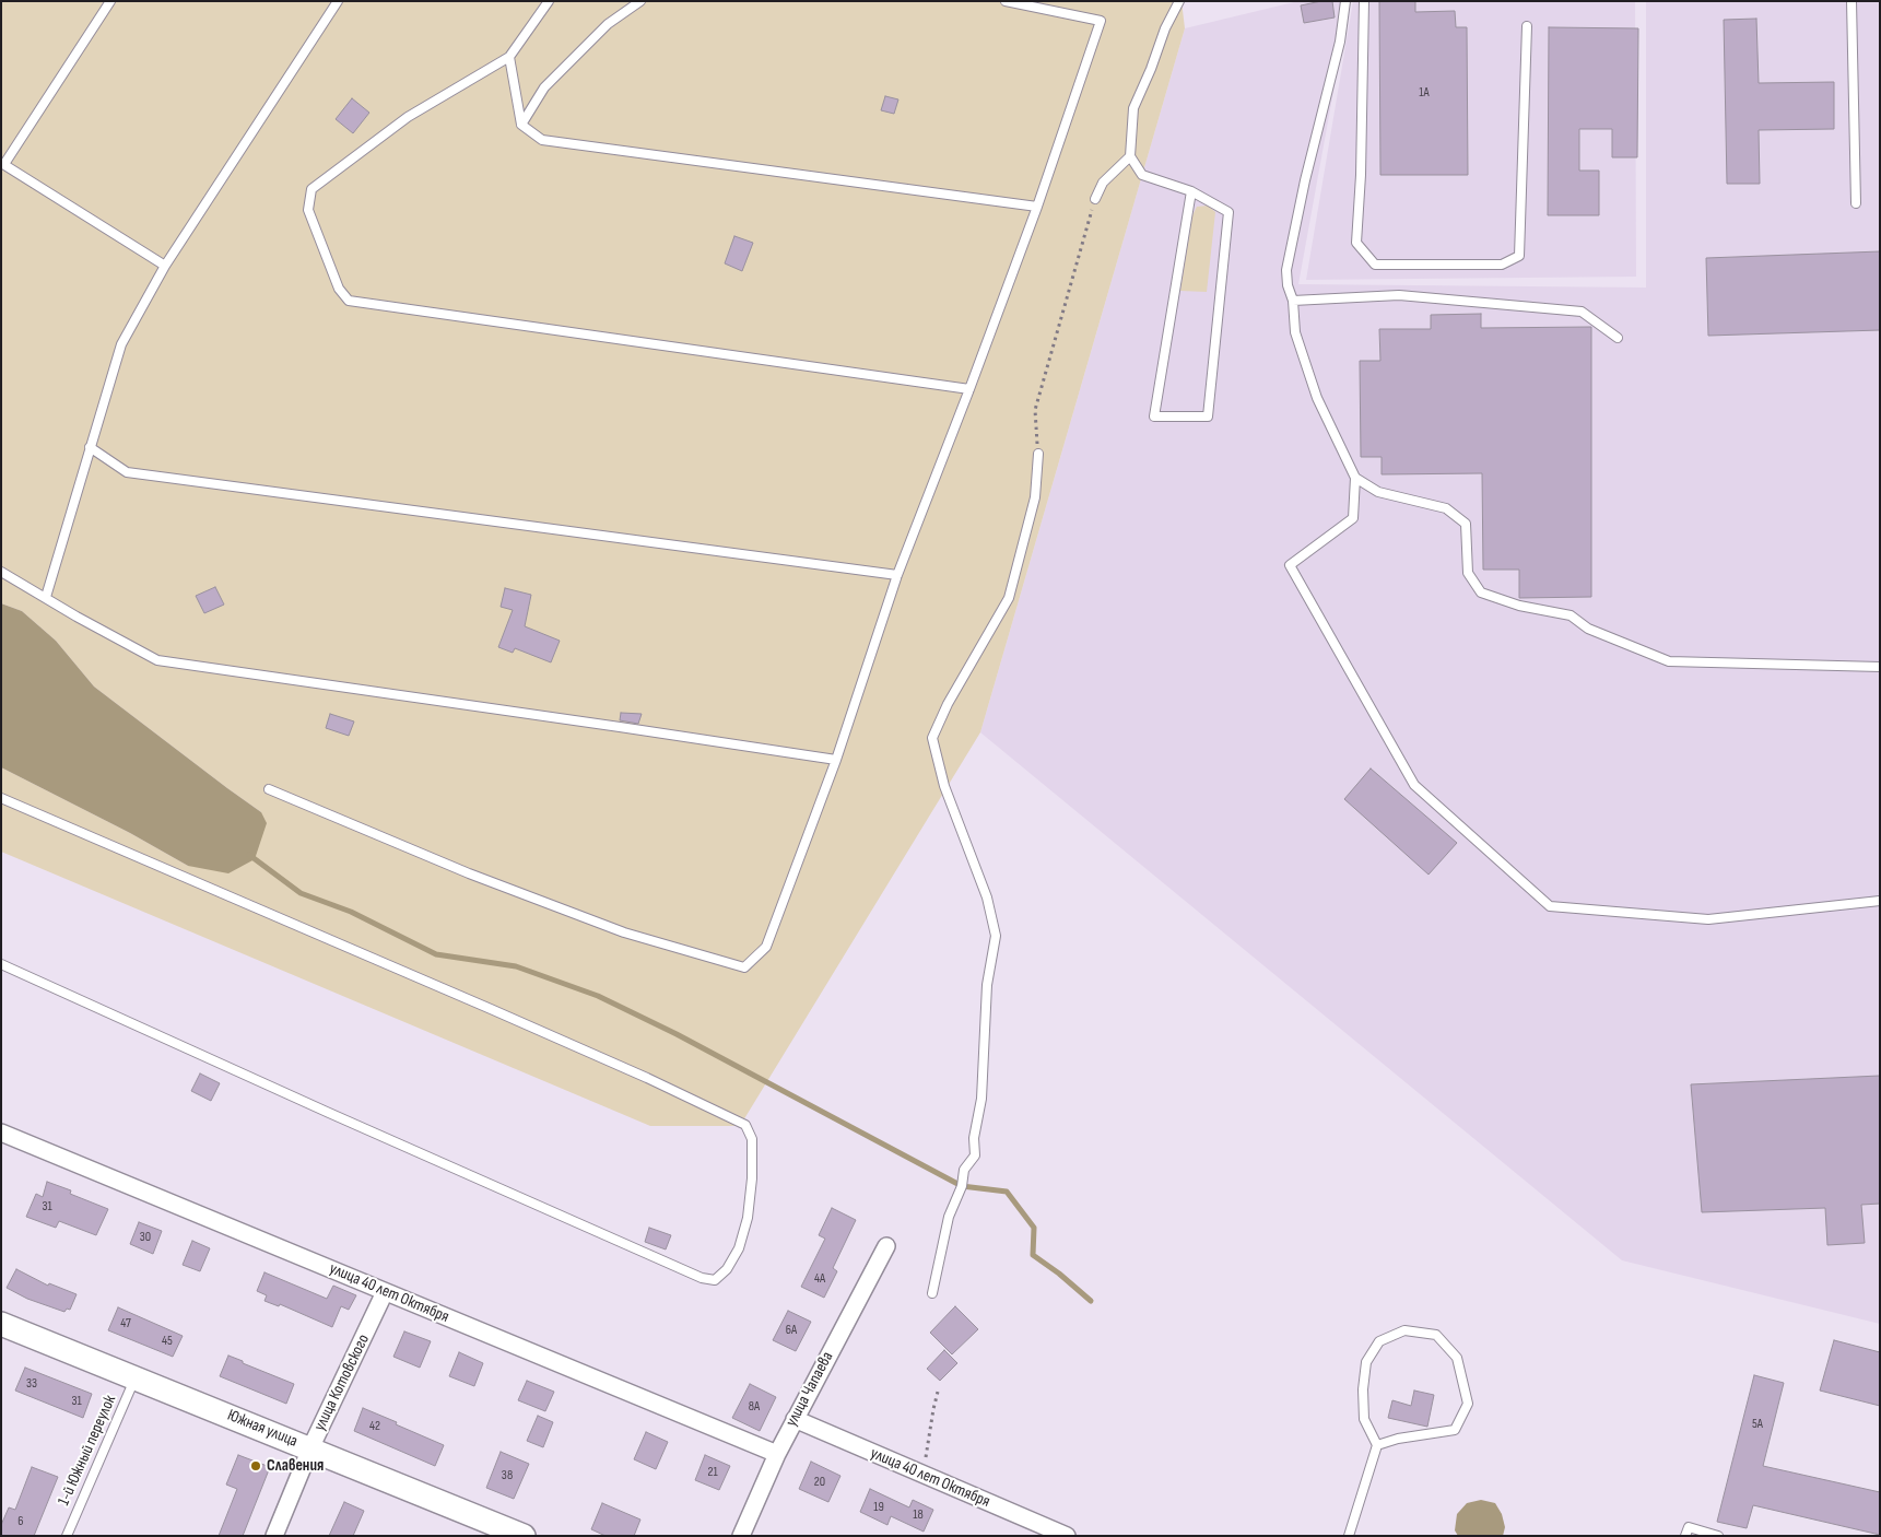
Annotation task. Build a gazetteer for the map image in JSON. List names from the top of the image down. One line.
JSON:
{"streets":{"street":["улица 40 лет Октября","улица Котовского","улица Чапаева","Южная улица"],"lane":["1-й Южный переулок"]},"crossings":[["улица 40 лет Октября","улица Котовского"],["улица 40 лет Октября","улица Чапаева"],["улица Котовского","Южная улица"],["Южная улица","1-й Южный переулок"]],"places":["Славения"],"house_numbers":["1А","31","30","4А","47","6А","45","33","31","8А","5А","42","21","38","20","19","18","6"]}
